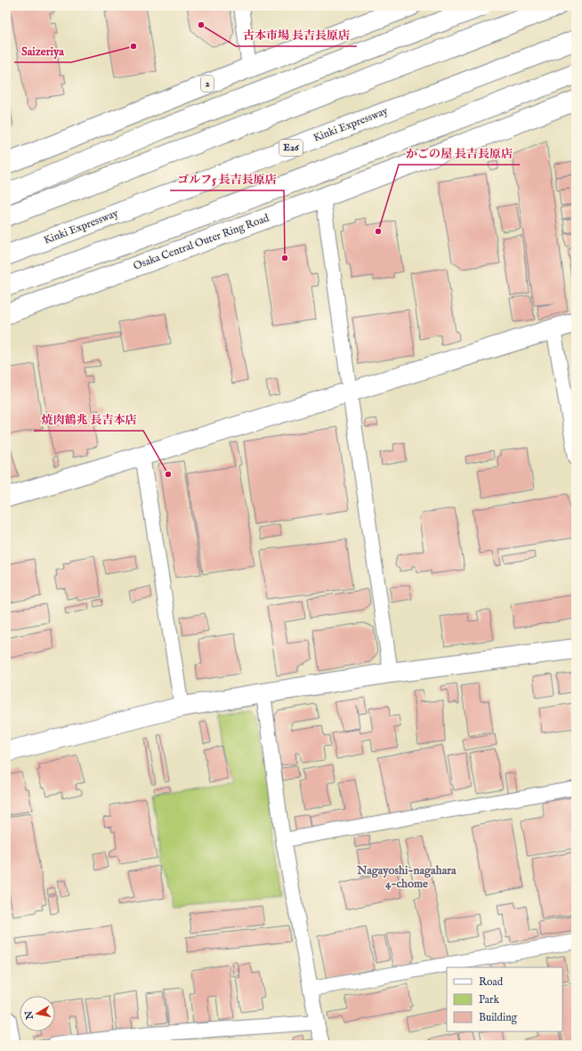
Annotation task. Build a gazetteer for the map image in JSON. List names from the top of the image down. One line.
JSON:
{"streets":{"main road":["2","Kinki Expressway","E26","Osaka Central Outer Ring Road"]},"districts":["Nagayoshi-nagahara 4-chome"],"places":["古本市場 長吉長原店","Saizeriya","かごの屋 長吉長原店","ゴルフ5 長吉長原店","焼肉鶴兆 長吉本店"],"legend":["Road","Park","Building"],"north":"left"}
